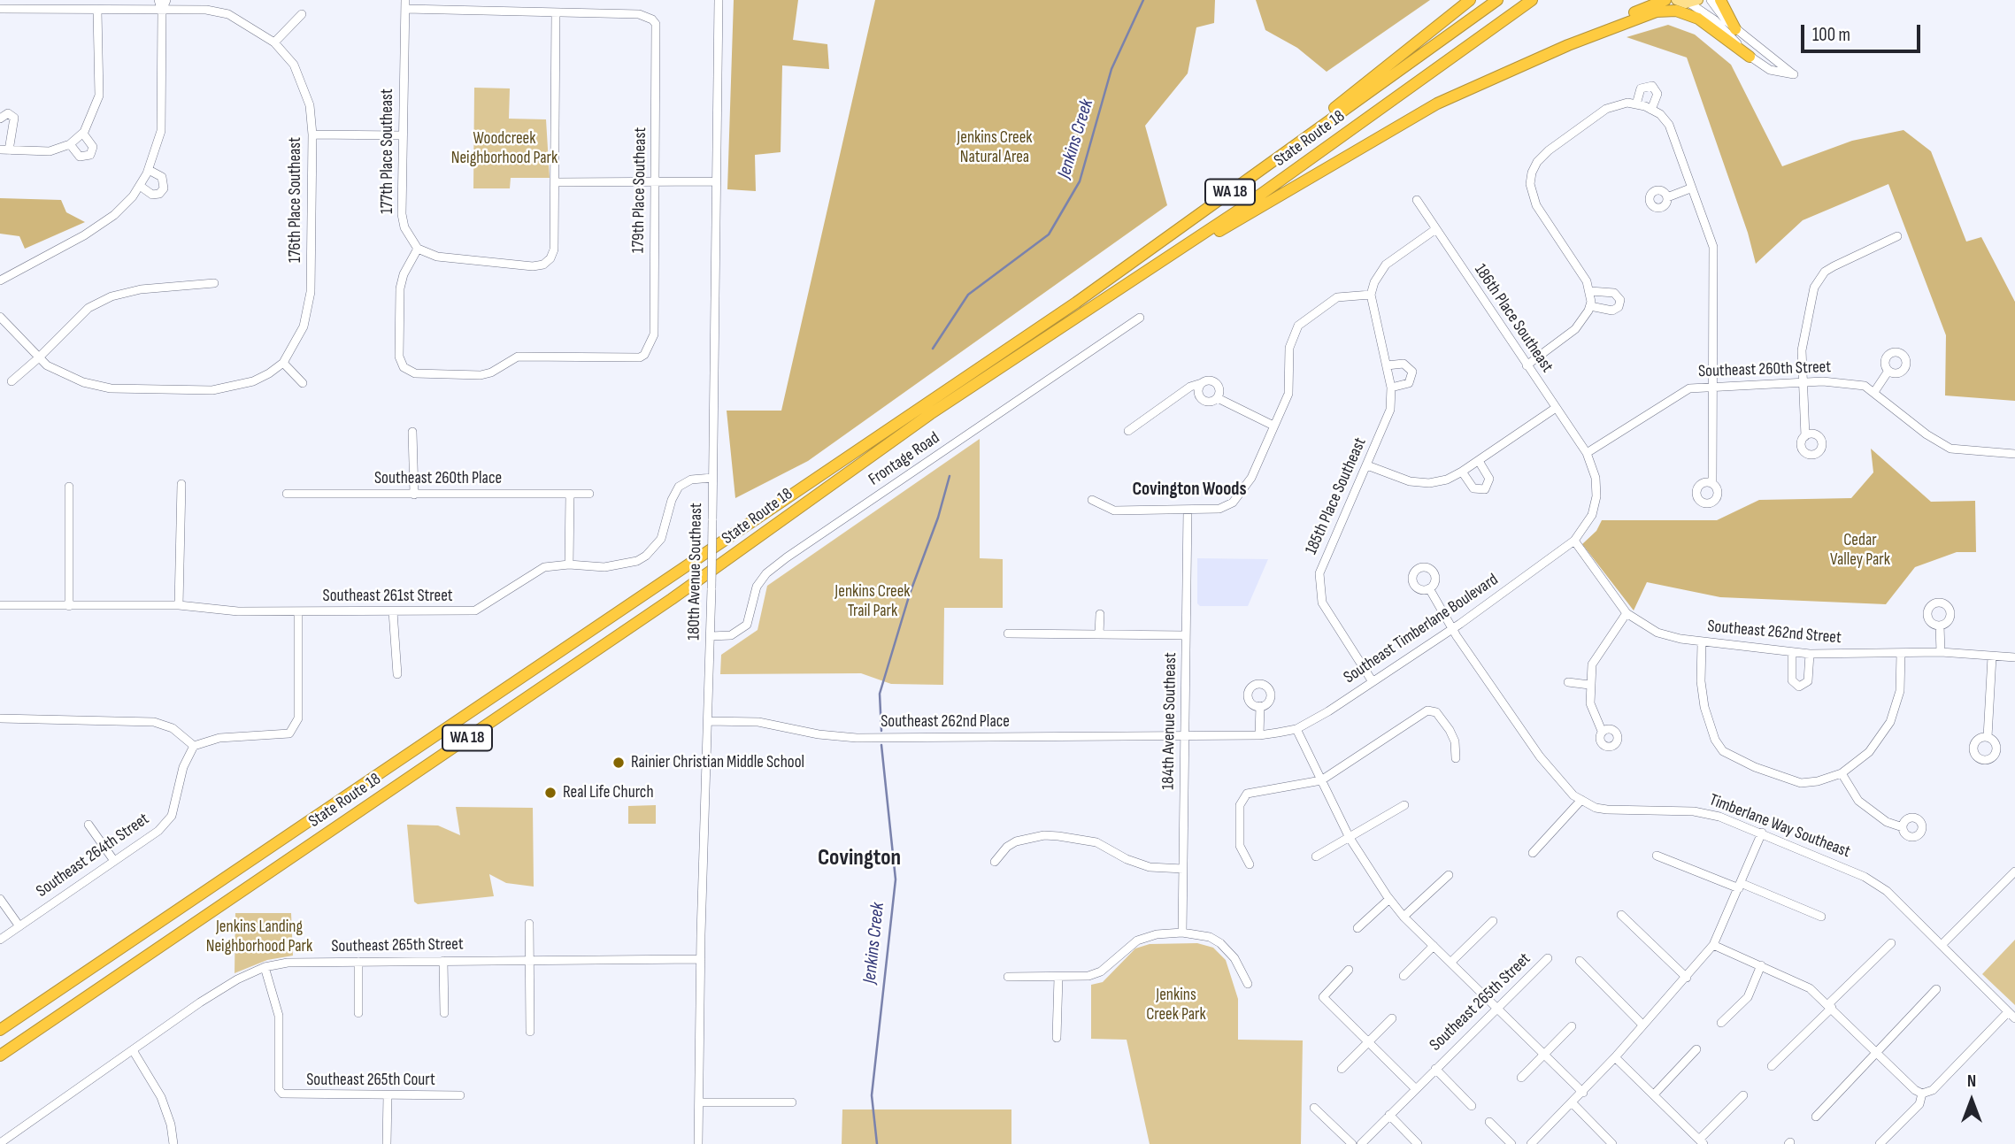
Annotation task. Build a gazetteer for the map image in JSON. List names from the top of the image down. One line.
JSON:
{"streets":{"highway":["State Route 18","WA 18"],"street":["177th Place Southeast","179th Place Southeast","176th Place Southeast","186th Place Southeast","Southeast 260th Street","Frontage Road","Southeast 260th Place","185th Place Southeast","180th Avenue Southeast","Southeast 261st Street","Southeast Timberlane Boulevard","Southeast 262nd Street","184th Avenue Southeast","Southeast 262nd Place","Timberlane Way Southeast","Southeast 264th Street","Southeast 265th Street","Southeast 265th Court"]},"crossings":[["177th Place Southeast","179th Place Southeast"],["186th Place Southeast","Southeast 260th Street"],["186th Place Southeast","Southeast Timberlane Boulevard"],["Southeast 260th Street","Southeast Timberlane Boulevard"],["Frontage Road","180th Avenue Southeast"],["185th Place Southeast","Southeast Timberlane Boulevard"],["180th Avenue Southeast","Southeast 261st Street"],["180th Avenue Southeast","Southeast 262nd Place"],["180th Avenue Southeast","Southeast 265th Street"],["Southeast Timberlane Boulevard","Southeast 262nd Street"],["Southeast Timberlane Boulevard","184th Avenue Southeast"],["Southeast Timberlane Boulevard","Southeast 262nd Place"],["Southeast Timberlane Boulevard","Timberlane Way Southeast"],["184th Avenue Southeast","Southeast 262nd Place"],["Southeast 265th Street","Southeast 265th Court"]],"districts":["Covington Woods","Covington"],"water":["Jenkins Creek"],"parks":["Jenkins Creek Natural Area","Woodcreek Neighborhood Park","Cedar Valley Park","Jenkins Creek Trail Park","Jenkins Landing Neighborhood Park","Jenkins Creek Park"],"places":["Rainier Christian Middle School","Real Life Church"],"scale_bar":"100 m","north":"top"}
